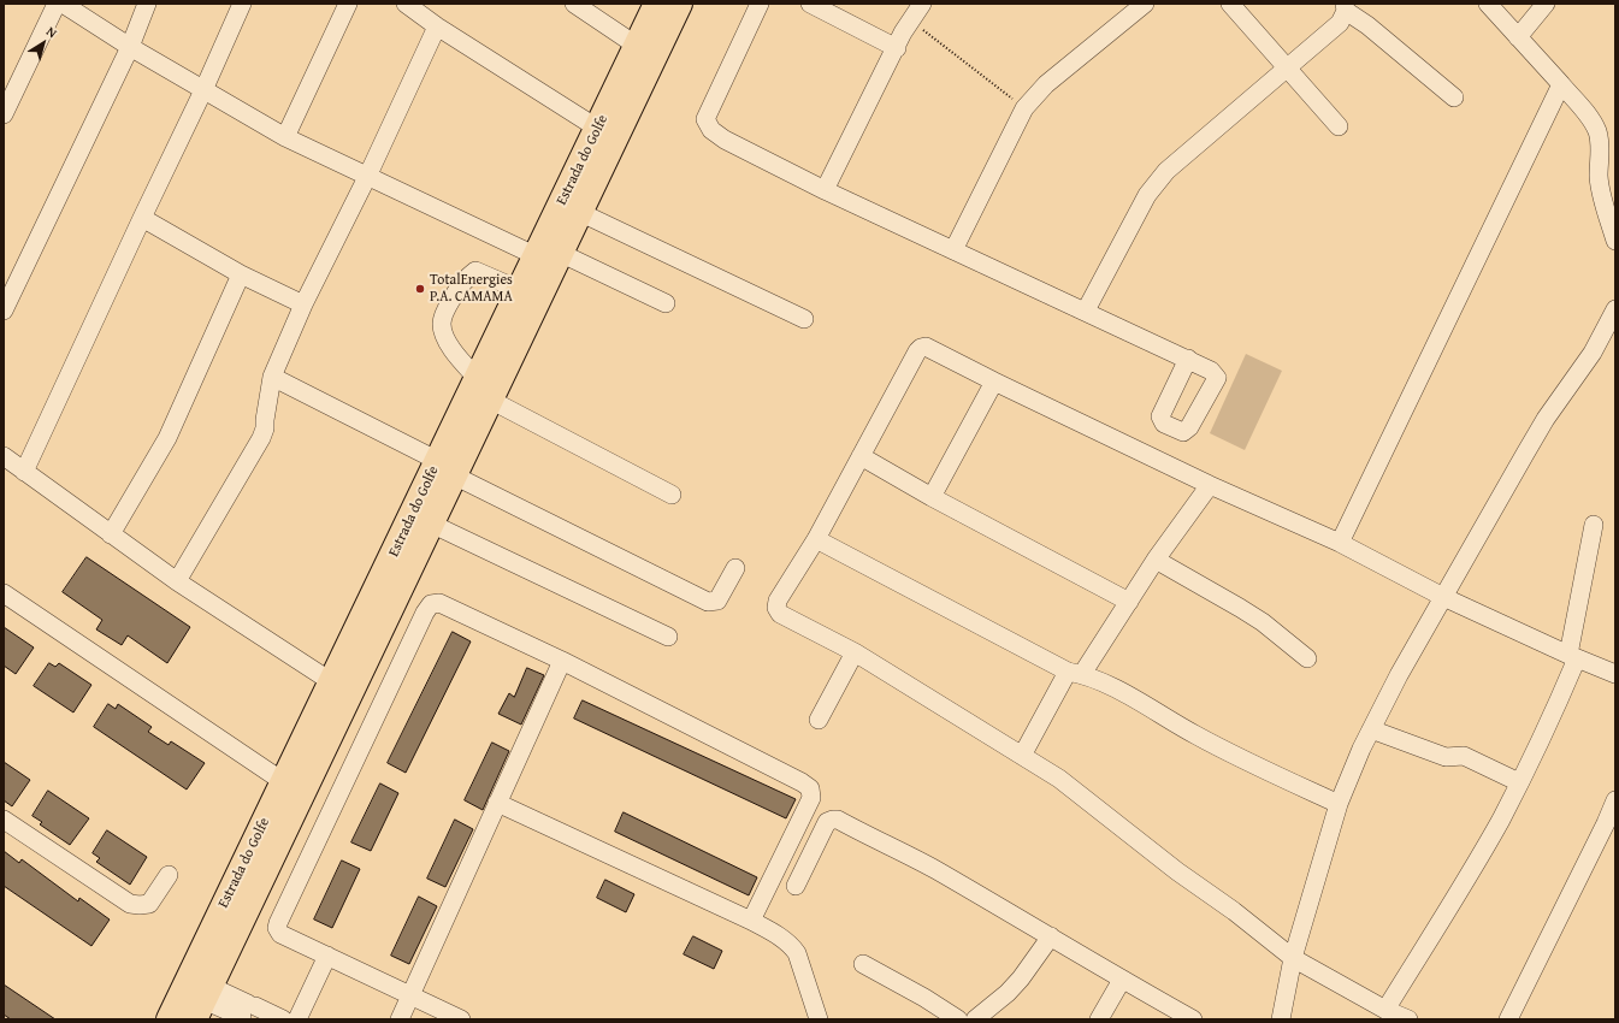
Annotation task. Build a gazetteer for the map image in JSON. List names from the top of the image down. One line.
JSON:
{"streets":{"highway":["Estrada do Golfe"]},"places":["TotalEnergies P.A. CAMAMA"],"north":"top right"}
